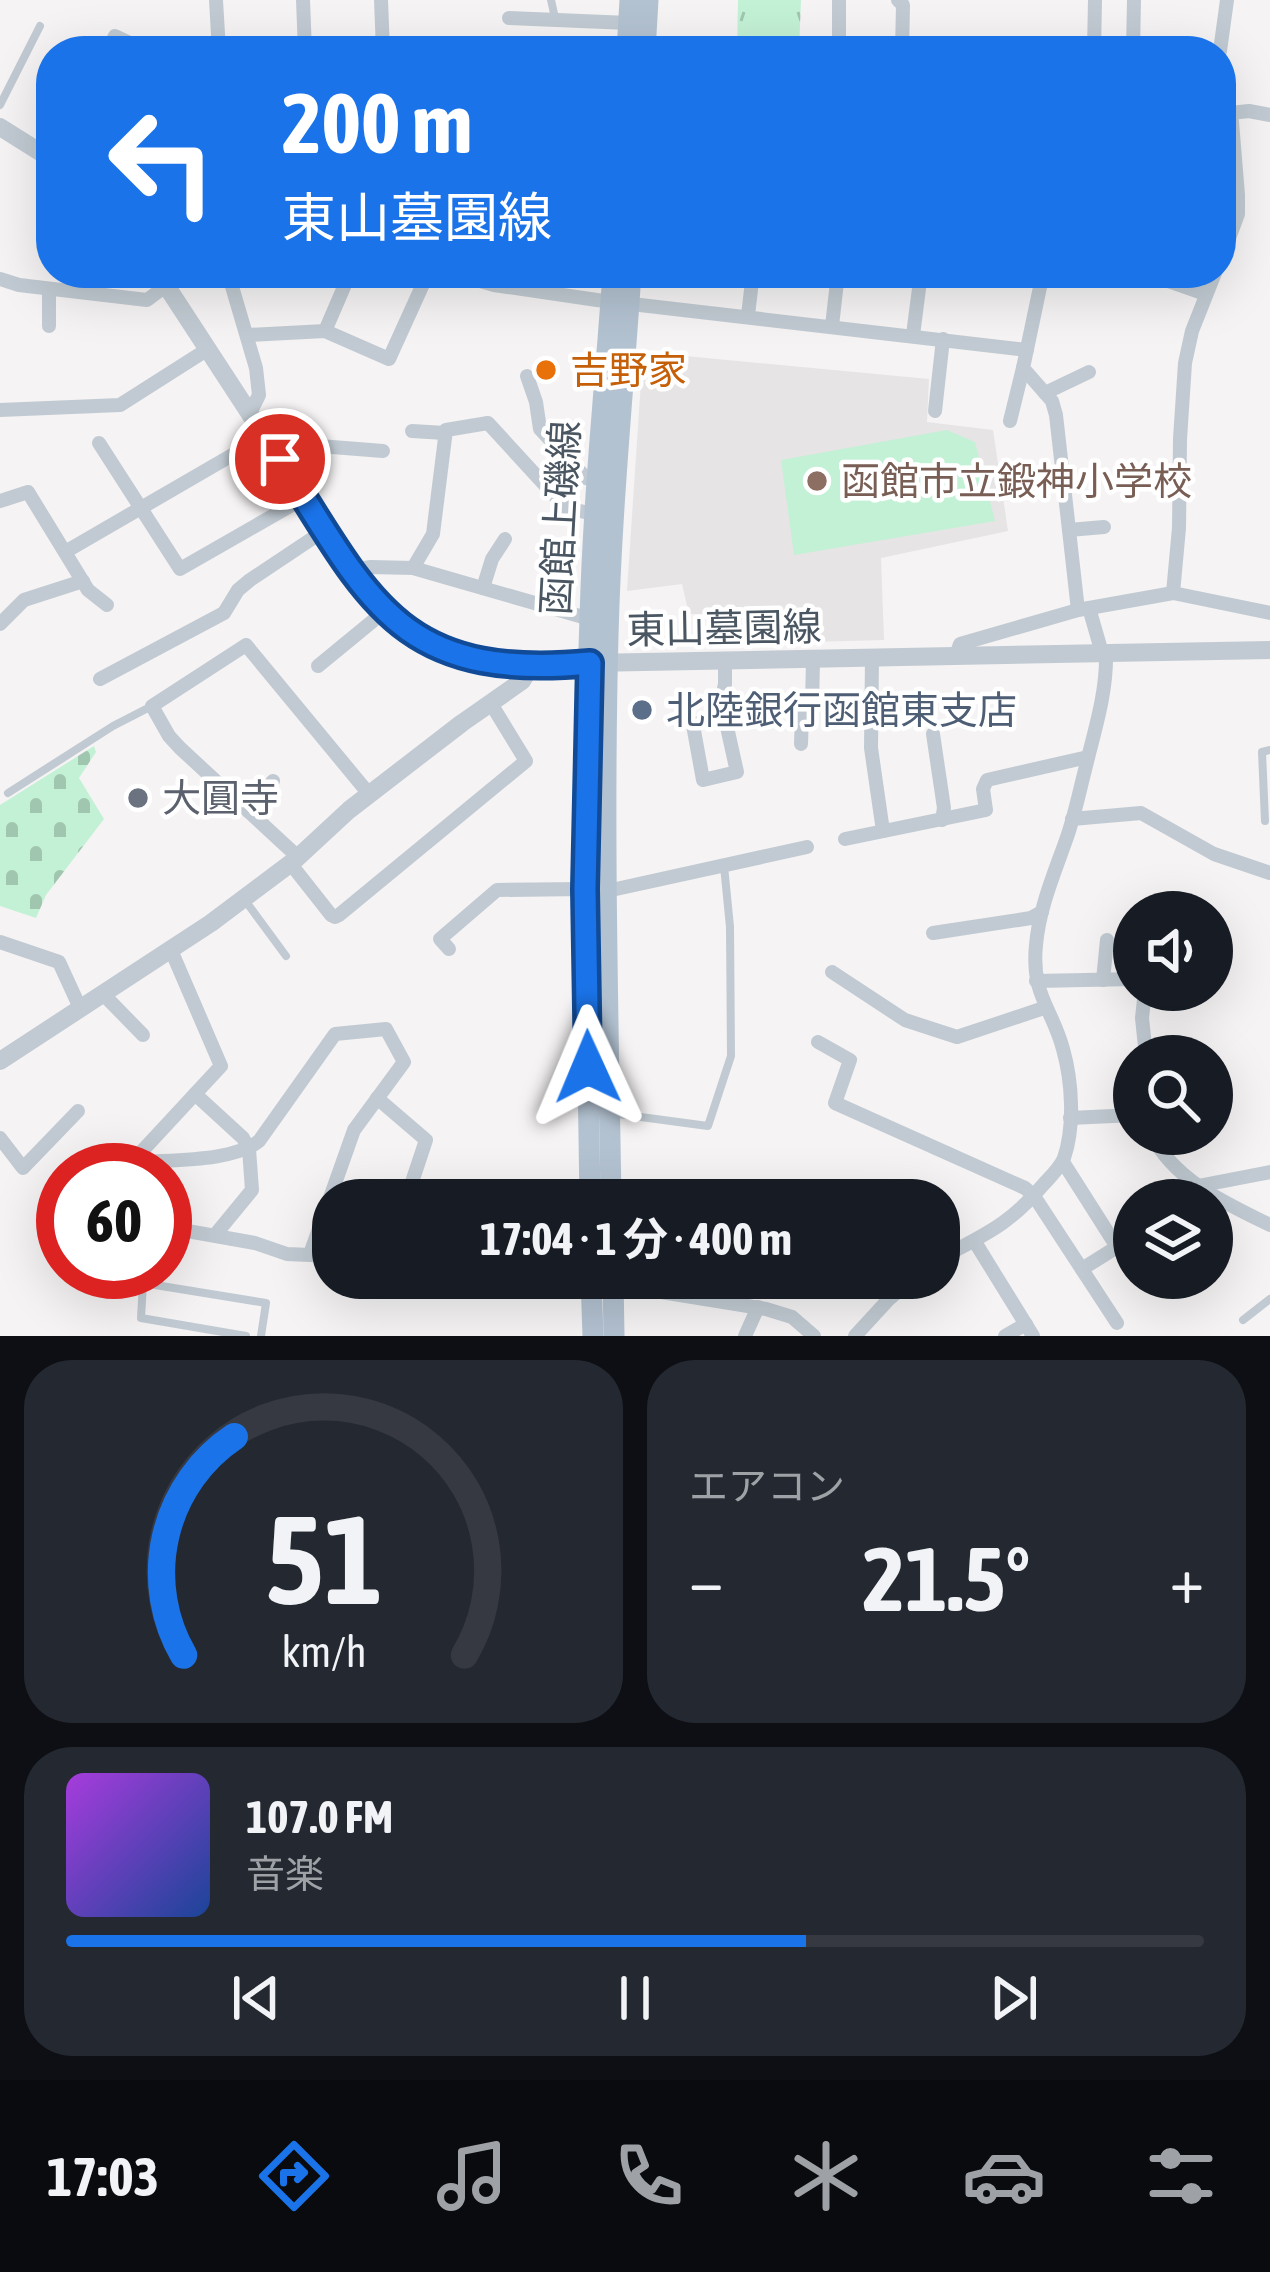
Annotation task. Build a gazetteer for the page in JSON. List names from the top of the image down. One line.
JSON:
{"streets":{"main road":["函館上磯線"],"street":["東山墓園線"]},"crossings":[["函館上磯線","東山墓園線"]],"places":["吉野家","函館市立鍛神小学校","北陸銀行函館東支店","大圓寺"],"page":{"turn":["200 m","東山墓園線"],"limit":"60","trip":"17:04 · 1 分 · 400 m","tile":"エアコン","heat":["−","21.5°","+"],"song":["107.0 FM","音楽"],"tabs":"17:03","gauge":["51","km/h"]}}
